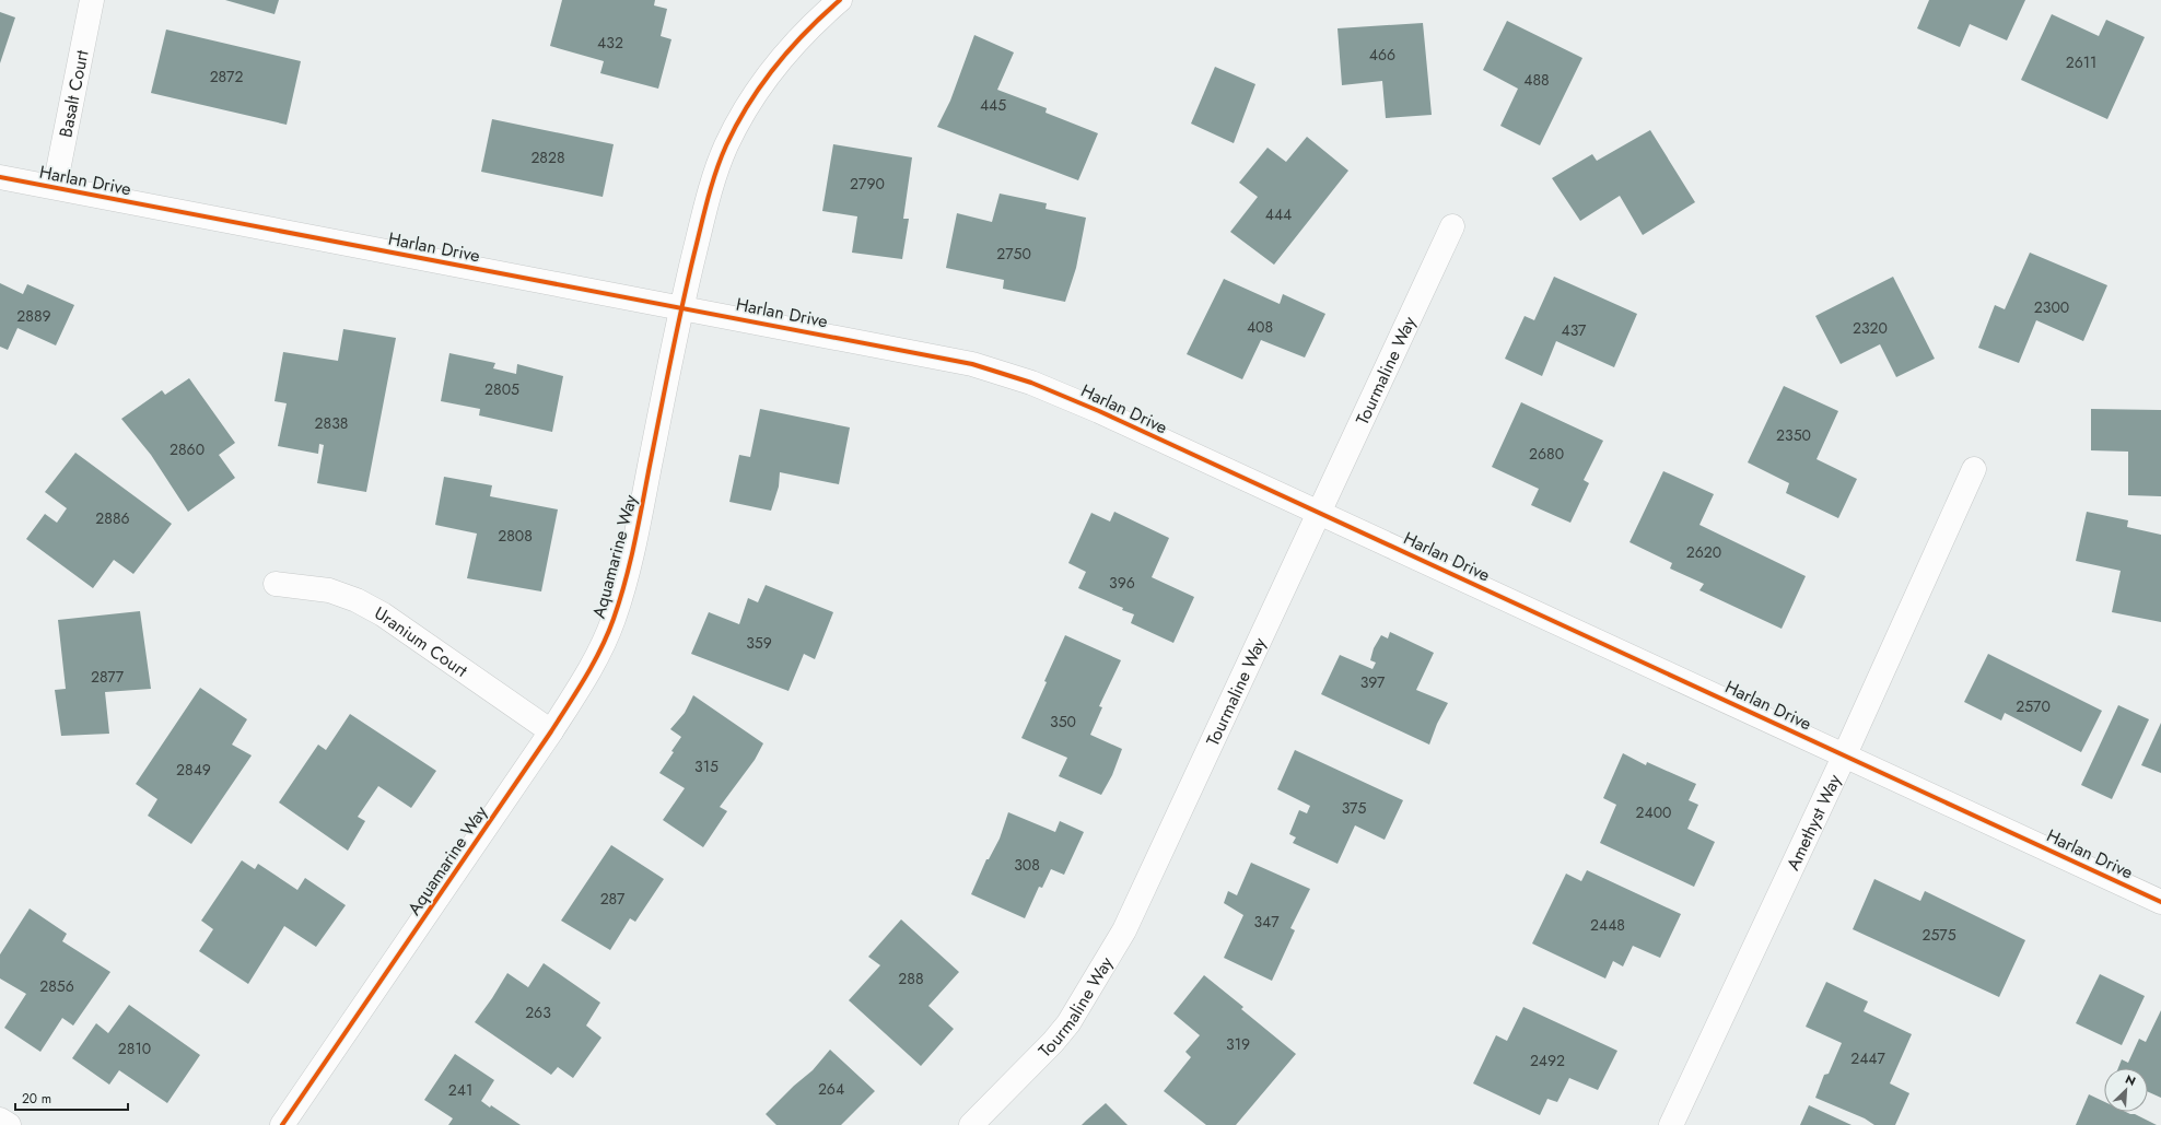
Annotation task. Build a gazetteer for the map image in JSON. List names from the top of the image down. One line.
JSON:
{"streets":{"street":["Basalt Court","Harlan Drive","Tourmaline Way","Aquamarine Way","Uranium Court","Amethyst Way"]},"crossings":[["Basalt Court","Harlan Drive"],["Harlan Drive","Tourmaline Way"],["Harlan Drive","Aquamarine Way"],["Harlan Drive","Amethyst Way"],["Aquamarine Way","Uranium Court"]],"house_numbers":["432","466","2611","2872","488","445","2828","2790","444","2750","2300","2889","408","2320","437","2805","2838","2350","2860","2680","2886","2808","2620","396","359","2877","397","2570","350","315","2849","375","2400","308","287","347","2448","2575","288","2856","263","319","2810","2447","2492","264","241"],"scale_bar":"20 m","north":"top right"}
